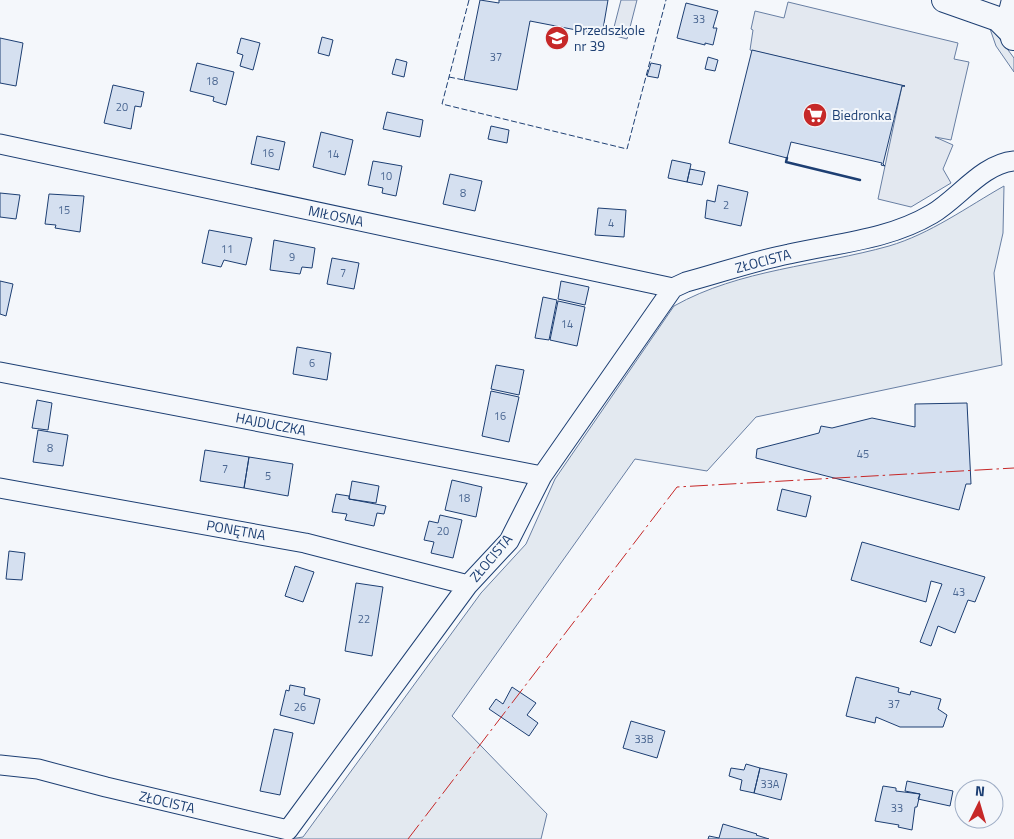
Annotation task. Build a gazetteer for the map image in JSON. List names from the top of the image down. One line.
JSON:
{"streets":{"street":["MIŁOSNA","ZŁOCISTA","HAJDUCZKA","PONĘTNA"]},"crossings":[["MIŁOSNA","ZŁOCISTA"],["ZŁOCISTA","HAJDUCZKA"],["ZŁOCISTA","PONĘTNA"]],"places":{"school or university":["Przedszkole nr 39"],"supermarket":["Biedronka"]},"house_numbers":["33","37","18","20","16","14","10","8","2","15","4","11","9","7","14","6","16","8","45","7","5","18","20","43","22","37","26","33B","33A","33"],"north":"top"}
